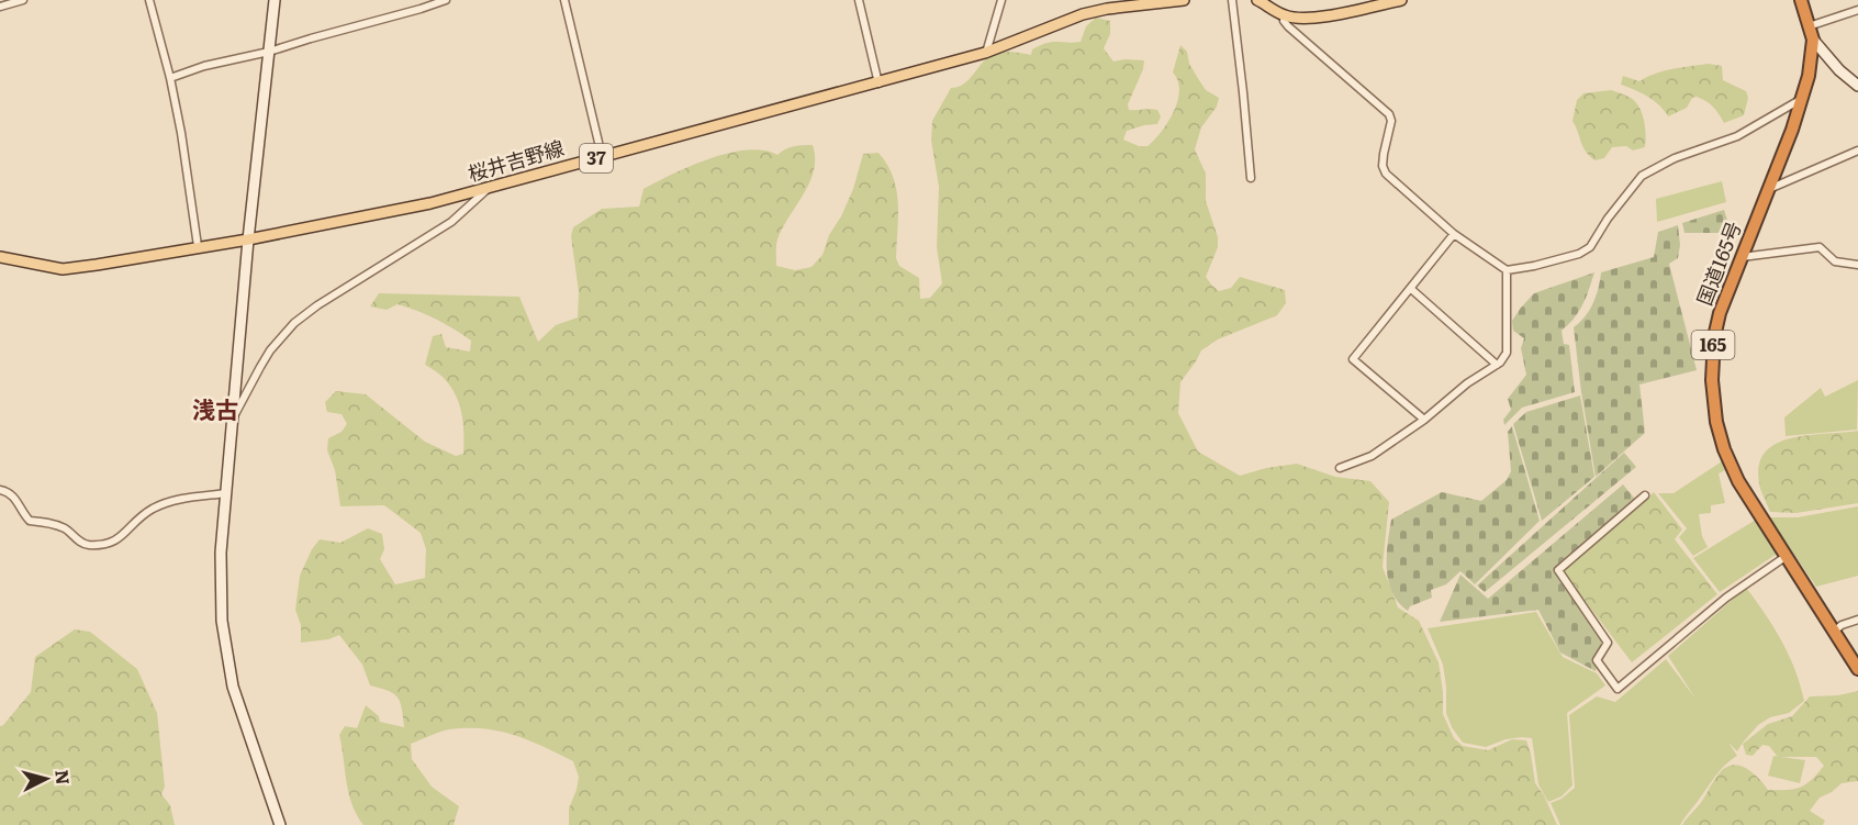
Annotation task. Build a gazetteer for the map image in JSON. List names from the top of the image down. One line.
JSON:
{"streets":{"highway":["国道165号","165"],"main road":["37","桜井吉野線"]},"districts":["浅古"],"north":"right"}
